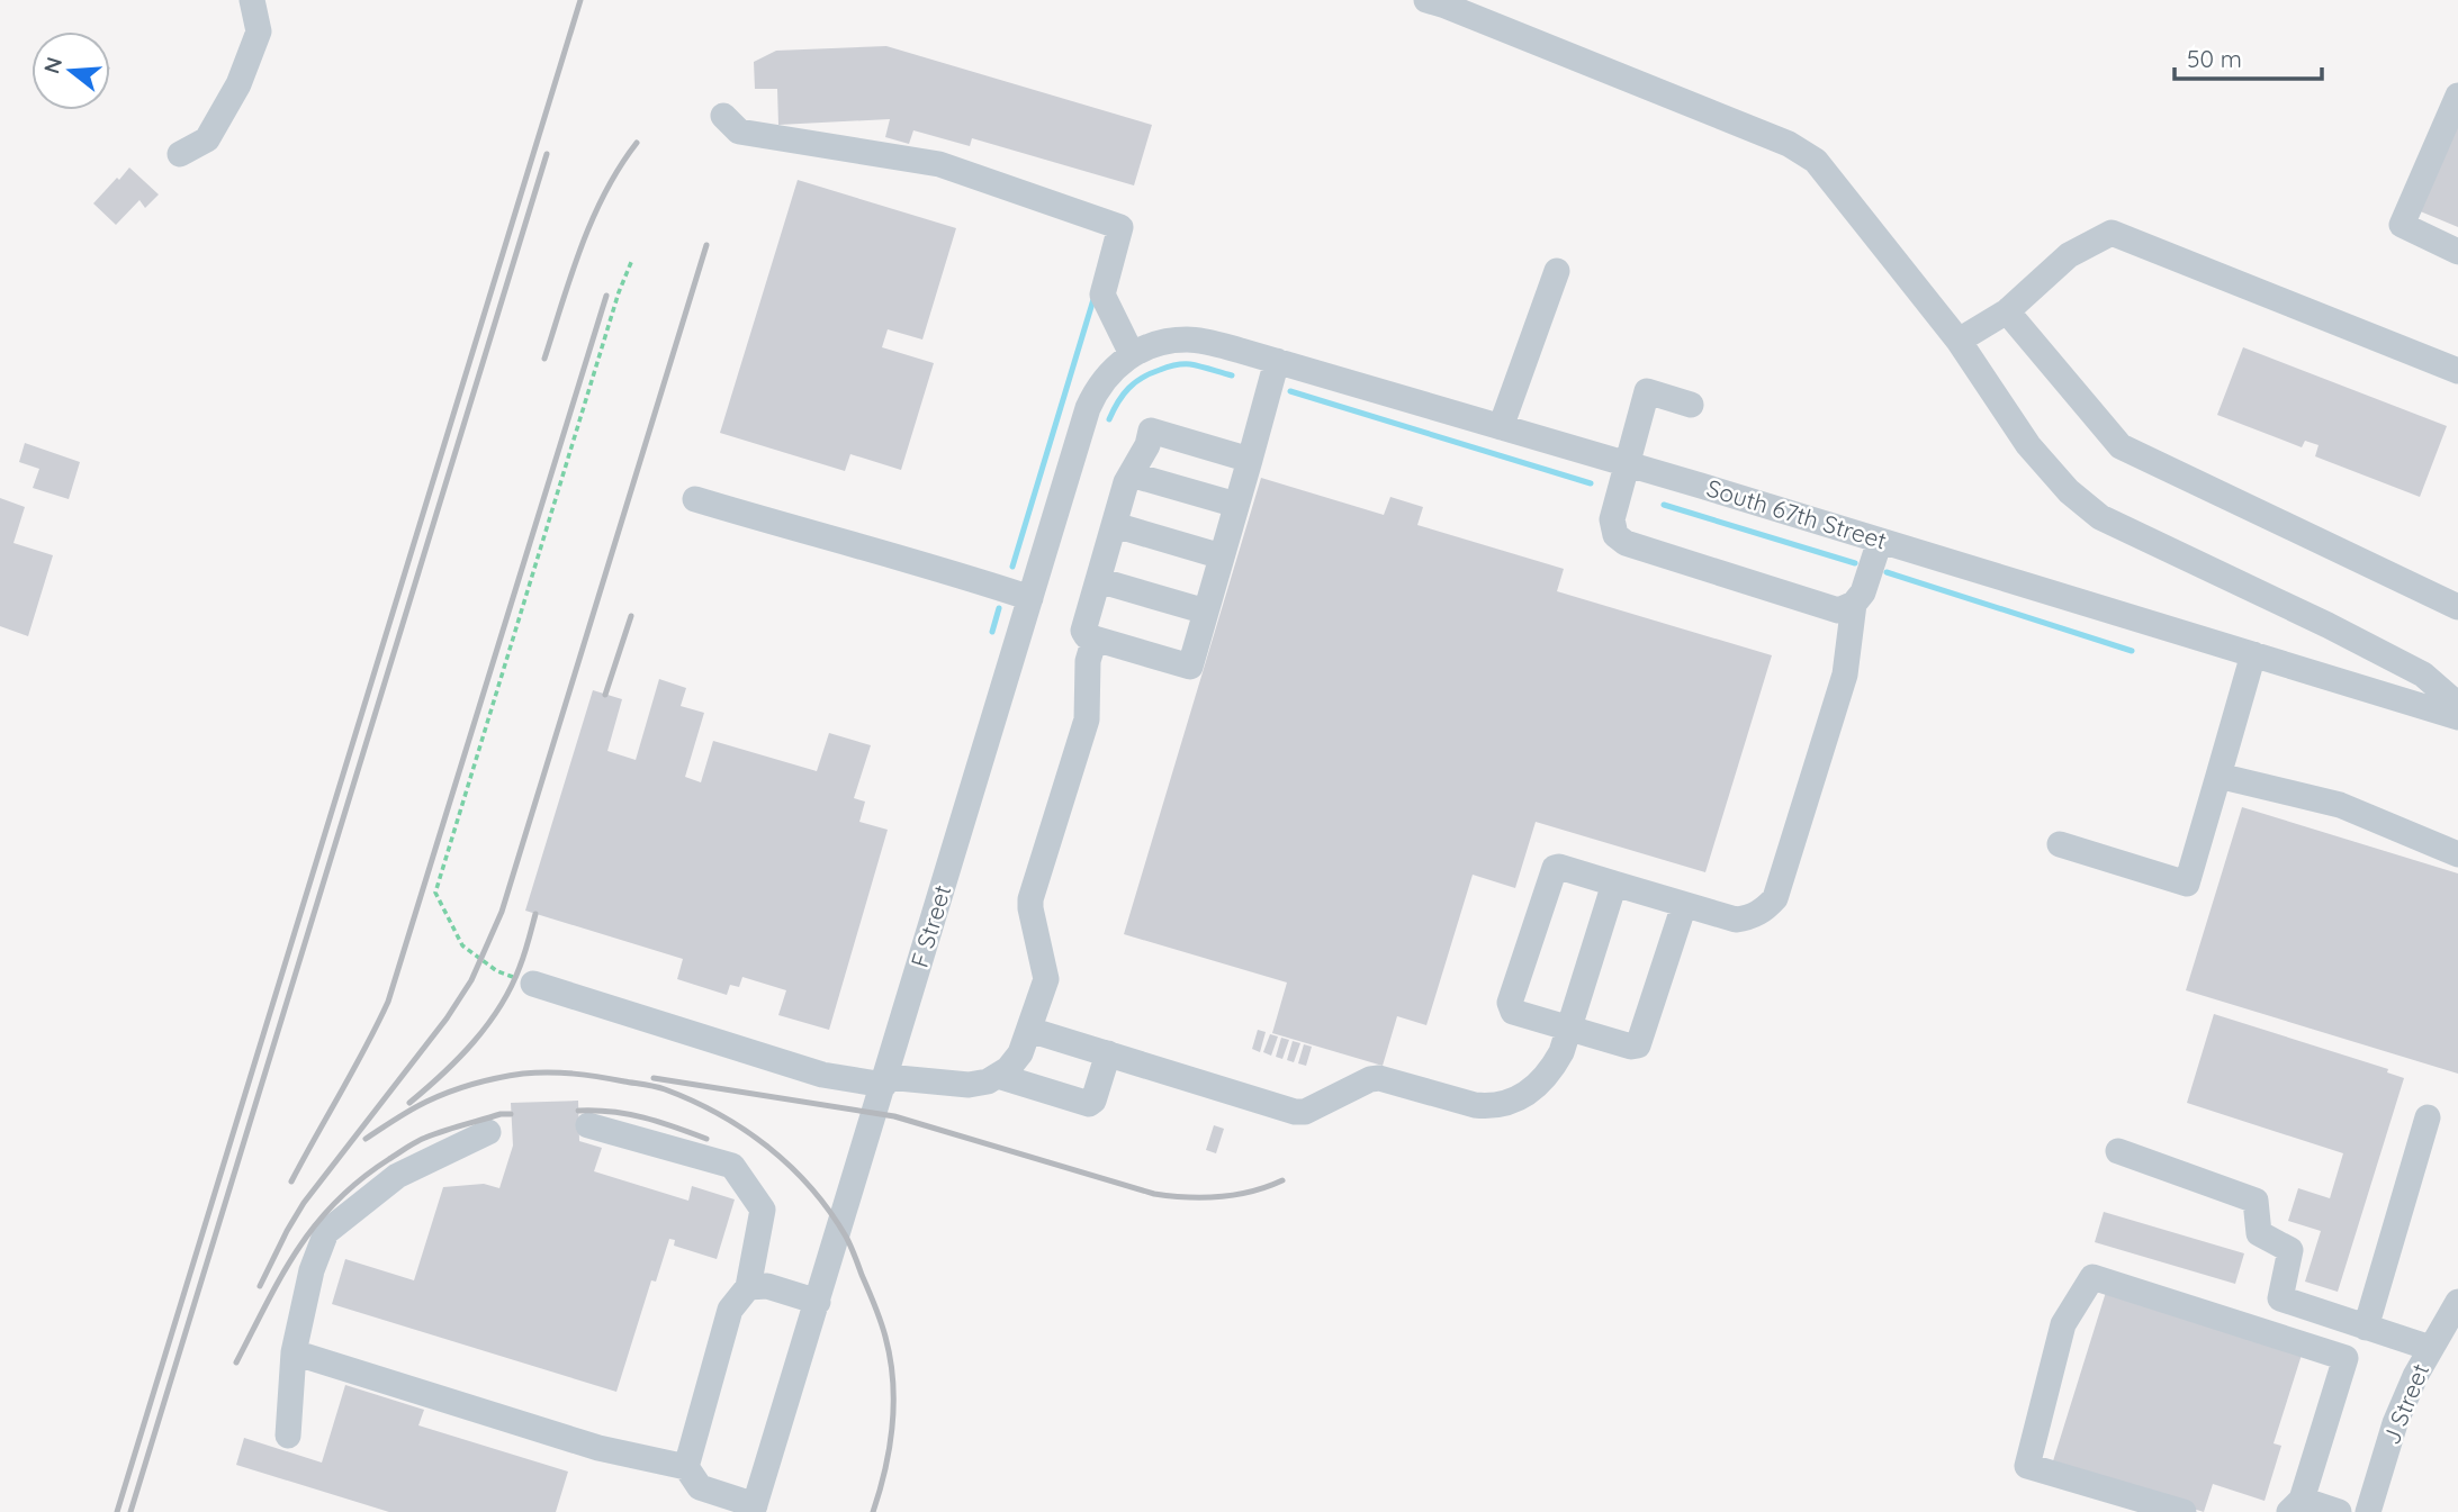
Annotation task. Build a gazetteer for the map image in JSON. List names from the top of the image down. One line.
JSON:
{"streets":{"street":["South 67th Street","F Street","J Street"]},"crossings":[["South 67th Street","F Street"]],"scale_bar":"50 m","north":"left"}
